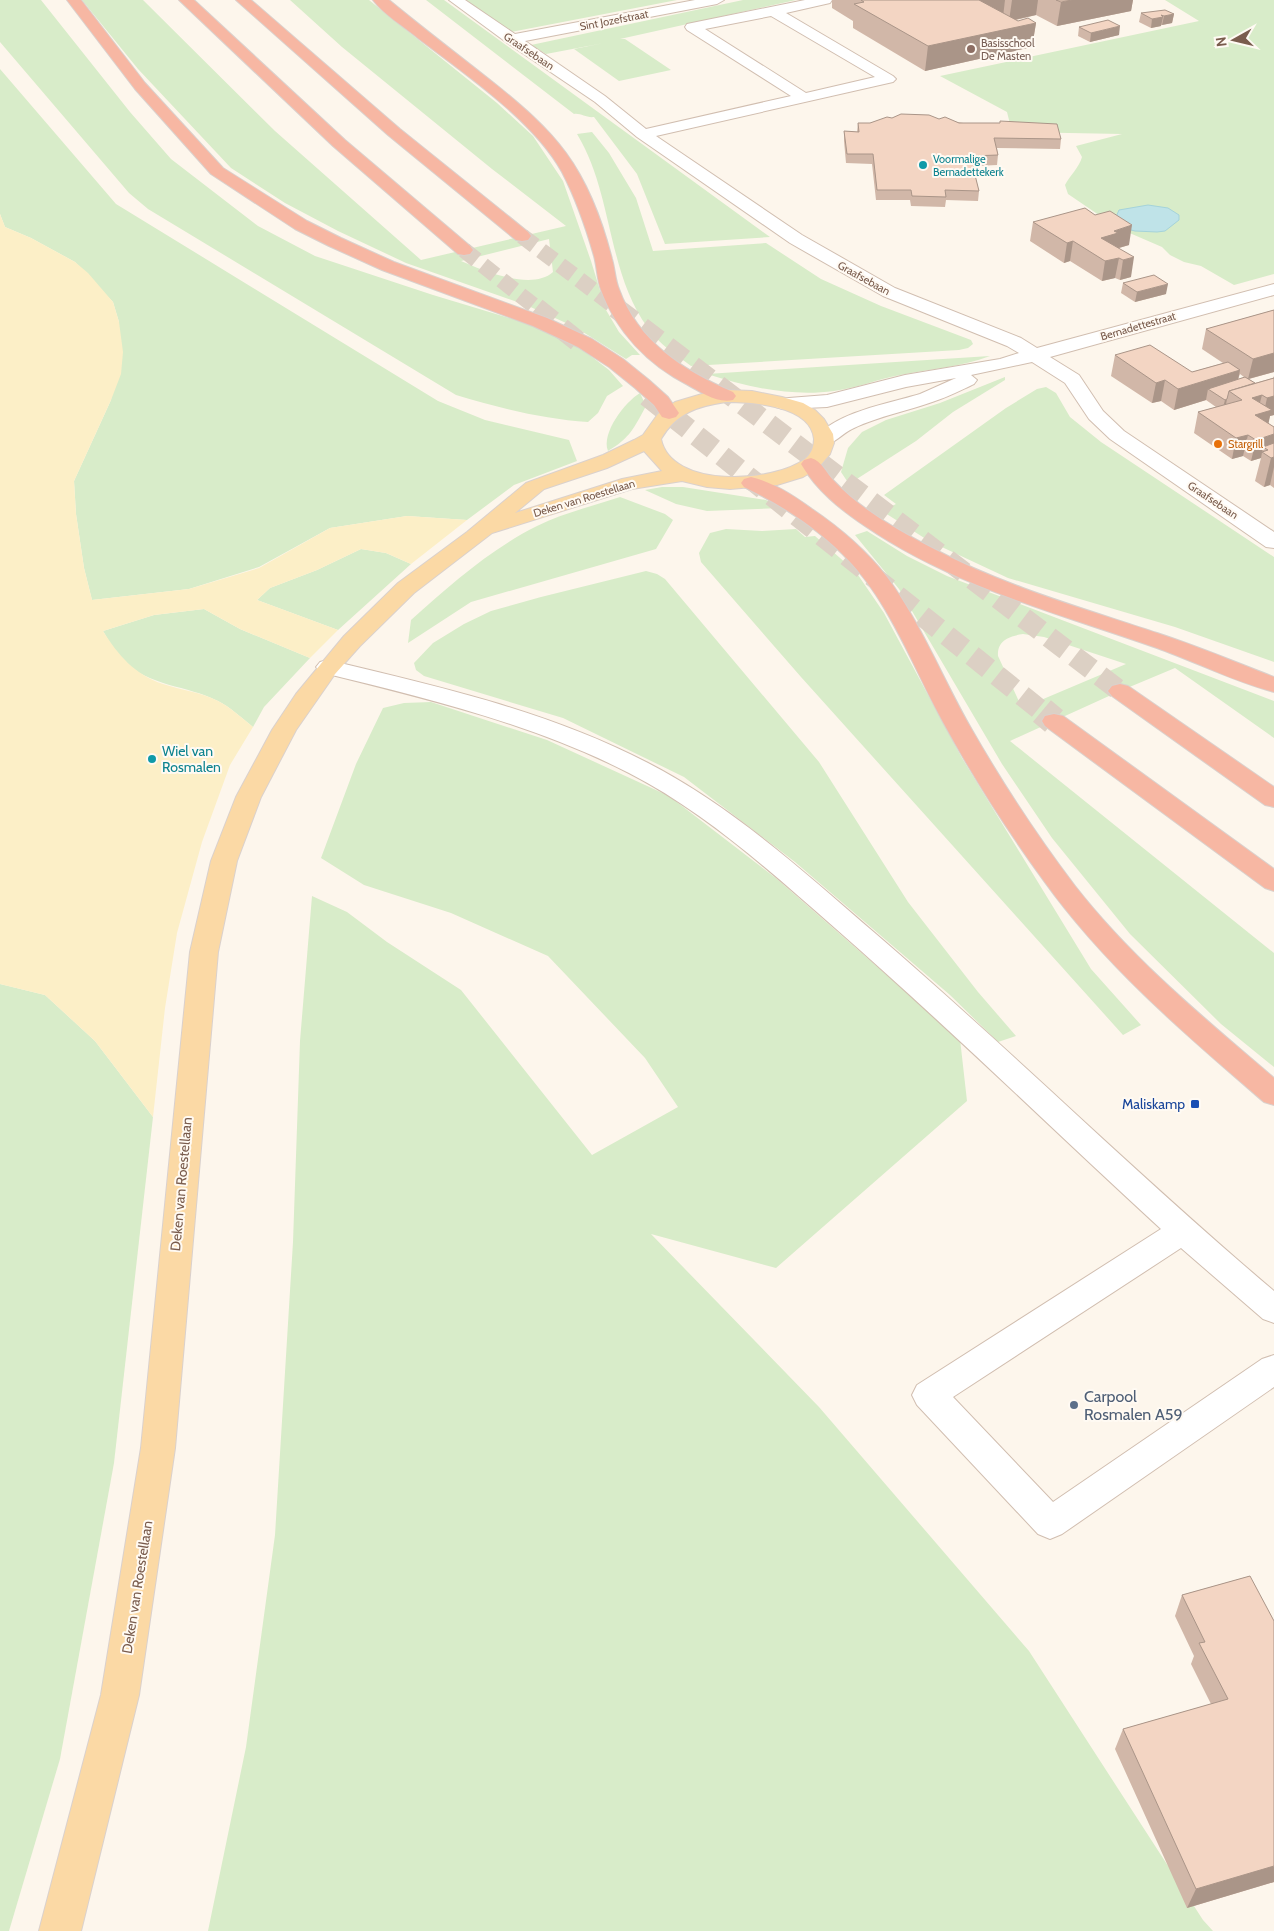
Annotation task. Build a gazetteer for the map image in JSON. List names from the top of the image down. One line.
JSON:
{"streets":{"main road":["Deken van Roestellaan"],"street":["Sint Jozefstraat","Graafsebaan","Bernadettestraat"]},"crossings":[["Sint Jozefstraat","Graafsebaan"],["Graafsebaan","Bernadettestraat"]],"places":{"other":["Basisschool De Masten","Voormalige Bernadettekerk","Stargrill","Wiel van Rosmalen","Carpool Rosmalen A59"],"transit":["Maliskamp"]},"north":"left"}
